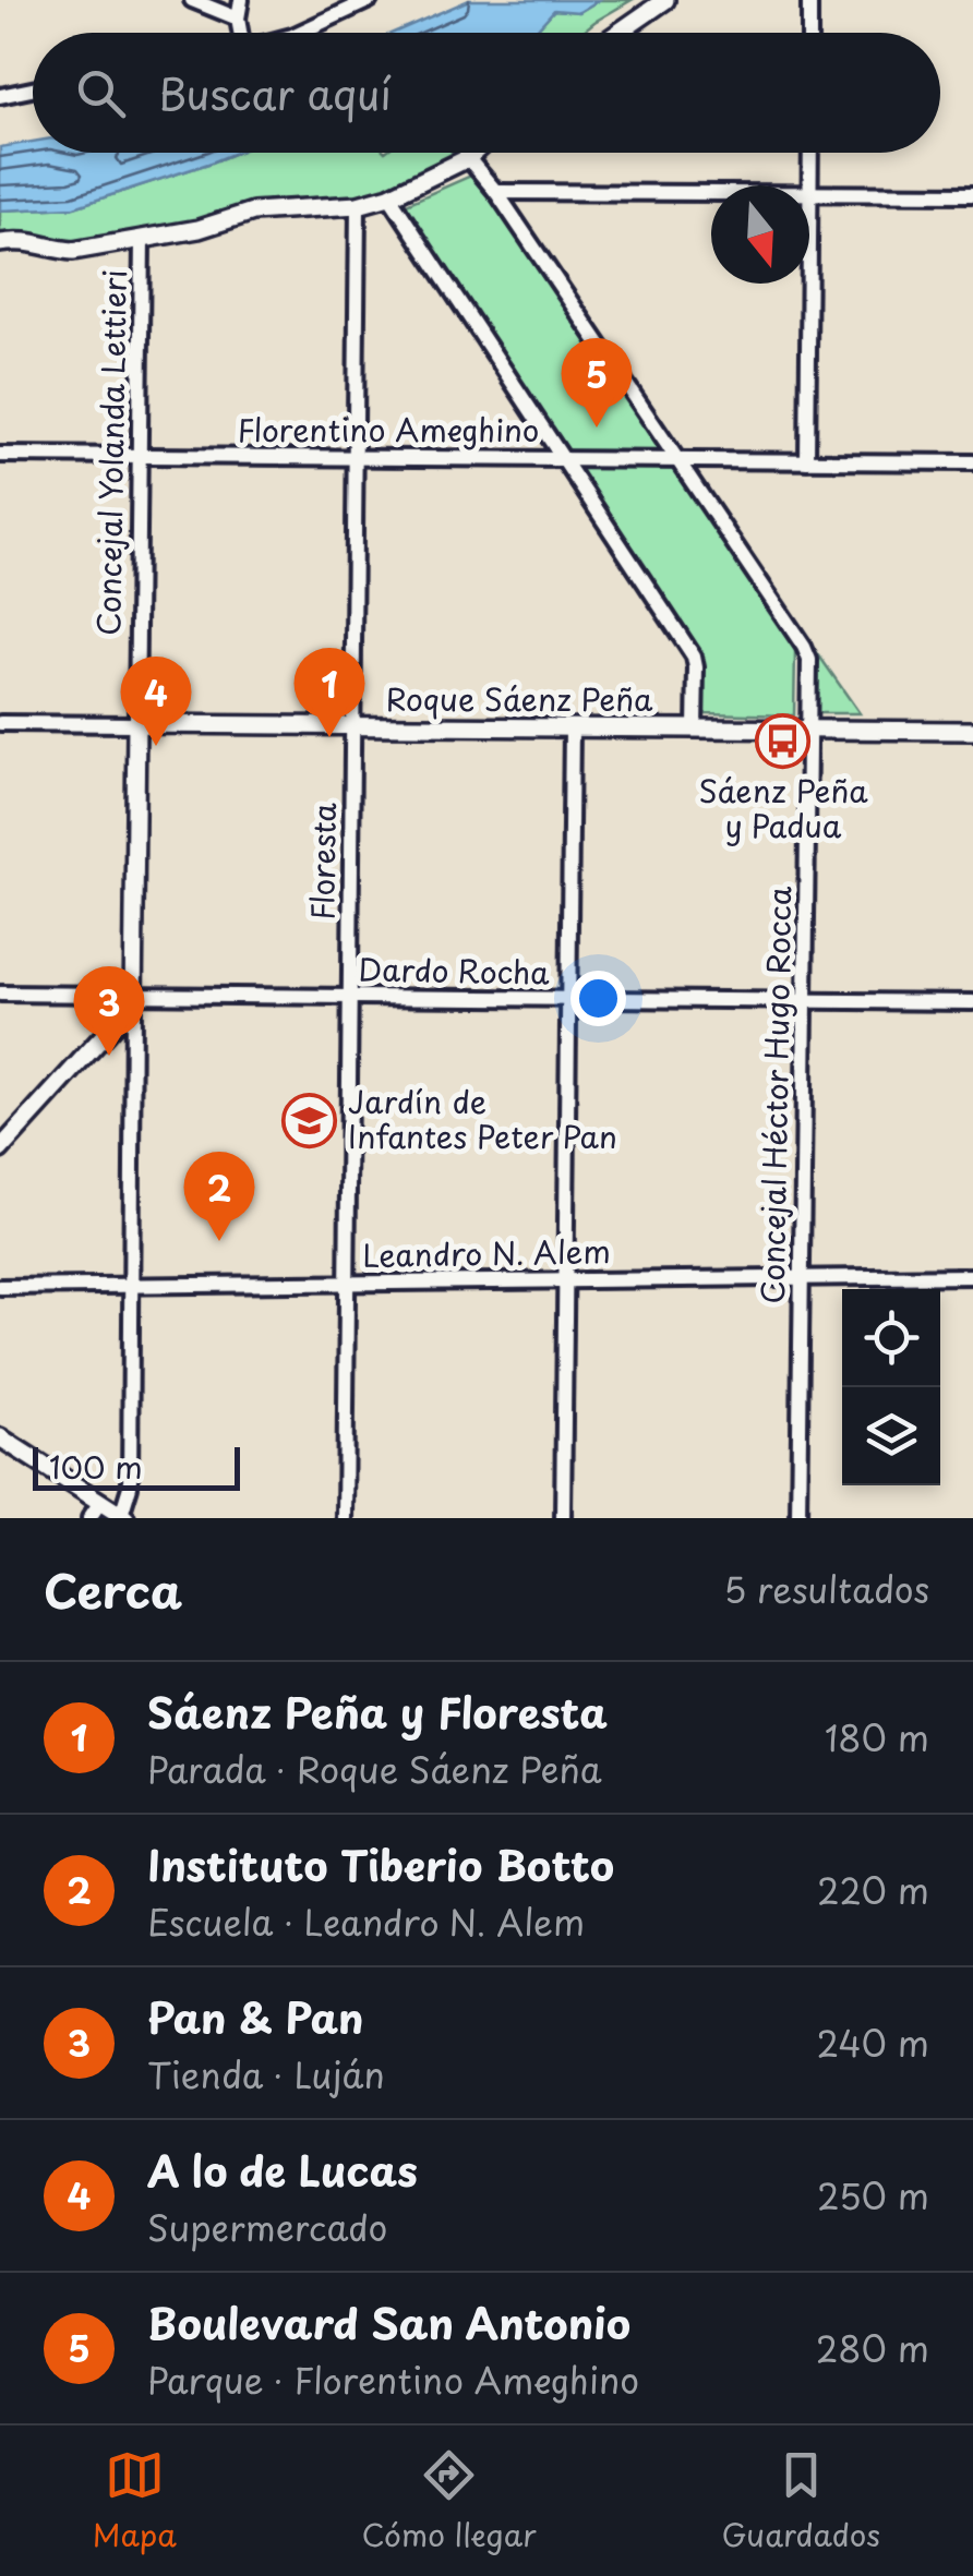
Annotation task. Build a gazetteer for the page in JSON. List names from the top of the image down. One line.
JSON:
{"streets":{"street":["Florentino Ameghino","Concejal Yolanda Lettieri","Roque Sáenz Peña","Floresta","Dardo Rocha","Concejal Héctor Hugo Rocca","Leandro N. Alem"]},"crossings":[["Florentino Ameghino","Concejal Yolanda Lettieri"],["Florentino Ameghino","Floresta"],["Florentino Ameghino","Concejal Héctor Hugo Rocca"],["Concejal Yolanda Lettieri","Roque Sáenz Peña"],["Concejal Yolanda Lettieri","Dardo Rocha"],["Concejal Yolanda Lettieri","Leandro N. Alem"],["Roque Sáenz Peña","Floresta"],["Roque Sáenz Peña","Concejal Héctor Hugo Rocca"],["Floresta","Dardo Rocha"],["Floresta","Leandro N. Alem"],["Dardo Rocha","Concejal Héctor Hugo Rocca"],["Concejal Héctor Hugo Rocca","Leandro N. Alem"]],"places":{"bus stop":["Sáenz Peña y Padua"],"school or university":["Jardín de Infantes Peter Pan"]},"scale_bar":"100 m","north":"bottom","page":{"search":"Buscar aquí","pins":["5","1","4","3","2"],"scale":"100 m","heading":["Cerca","5 resultados"],"list":[{"mark":"1","name":"Sáenz Peña y Floresta","note":"Parada · Roque Sáenz Peña","value":"180 m"},{"mark":"2","name":"Instituto Tiberio Botto","note":"Escuela · Leandro N. Alem","value":"220 m"},{"mark":"3","name":"Pan & Pan","note":"Tienda · Luján","value":"240 m"},{"mark":"4","name":"A lo de Lucas","note":"Supermercado","value":"250 m"},{"mark":"5","name":"Boulevard San Antonio","note":"Parque · Florentino Ameghino","value":"280 m"}],"nav":["Mapa","Cómo llegar","Guardados"]}}
